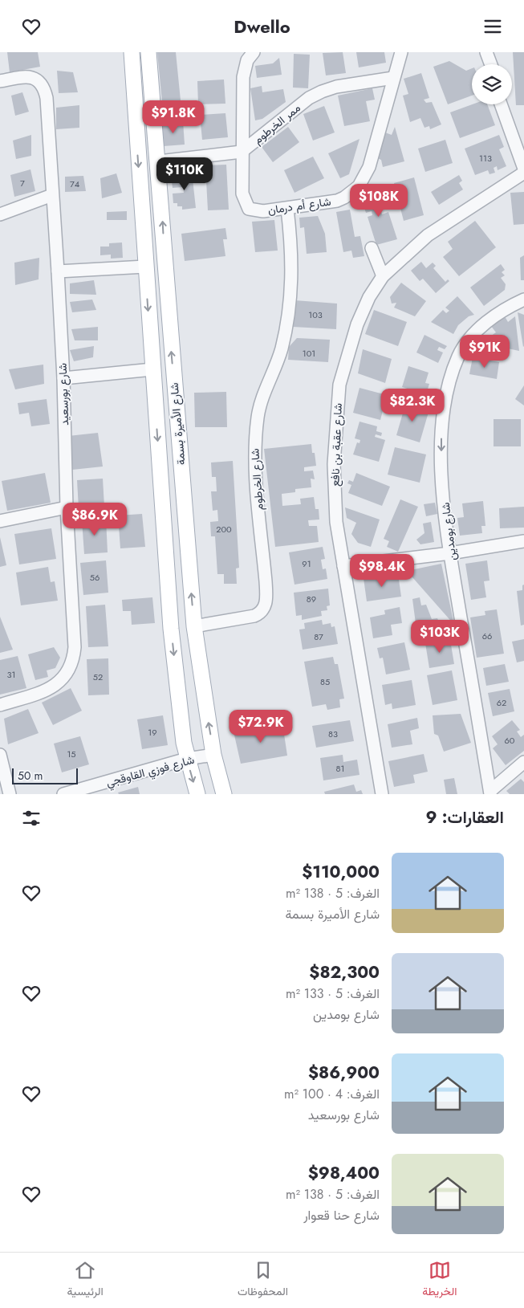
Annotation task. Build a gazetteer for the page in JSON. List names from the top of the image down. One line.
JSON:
{"streets":{"main road":["شارع الأميرة بسمة"],"street":["ممر الخرطوم","شارع أم درمان","شارع بورسعيد","شارع عقبة بن نافع","شارع الخرطوم","شارع بومدين","شارع فوزي القاوقجي"]},"crossings":[["ممر الخرطوم","شارع أم درمان"],["شارع أم درمان","شارع الخرطوم"],["شارع الأميرة بسمة","شارع الخرطوم"],["شارع الأميرة بسمة","شارع فوزي القاوقجي"]],"one_way":["شارع بومدين"],"house_numbers":["113","7","74","103","101","200","91","56","89","66","87","31","52","85","62","19","83","60","15","81"],"scale_bar":"50 m","page":{"header":"Dwello","price":["$91.8K","$110K","$108K","$91K","$82.3K","$86.9K","$98.4K","$103K","$72.9K"],"scale":"50 m","heading":"العقارات: 9","list":[{"name":"$110,000","note":"الغرف: 5 · 138 m² · شارع الأميرة بسمة"},{"name":"$82,300","note":"الغرف: 5 · 133 m² · شارع بومدين"},{"name":"$86,900","note":"الغرف: 4 · 100 m² · شارع بورسعيد"},{"name":"$98,400","note":"الغرف: 5 · 138 m² · شارع حنا قعوار"}],"tabs":["الخريطة","المحفوظات","الرئيسية"]}}
